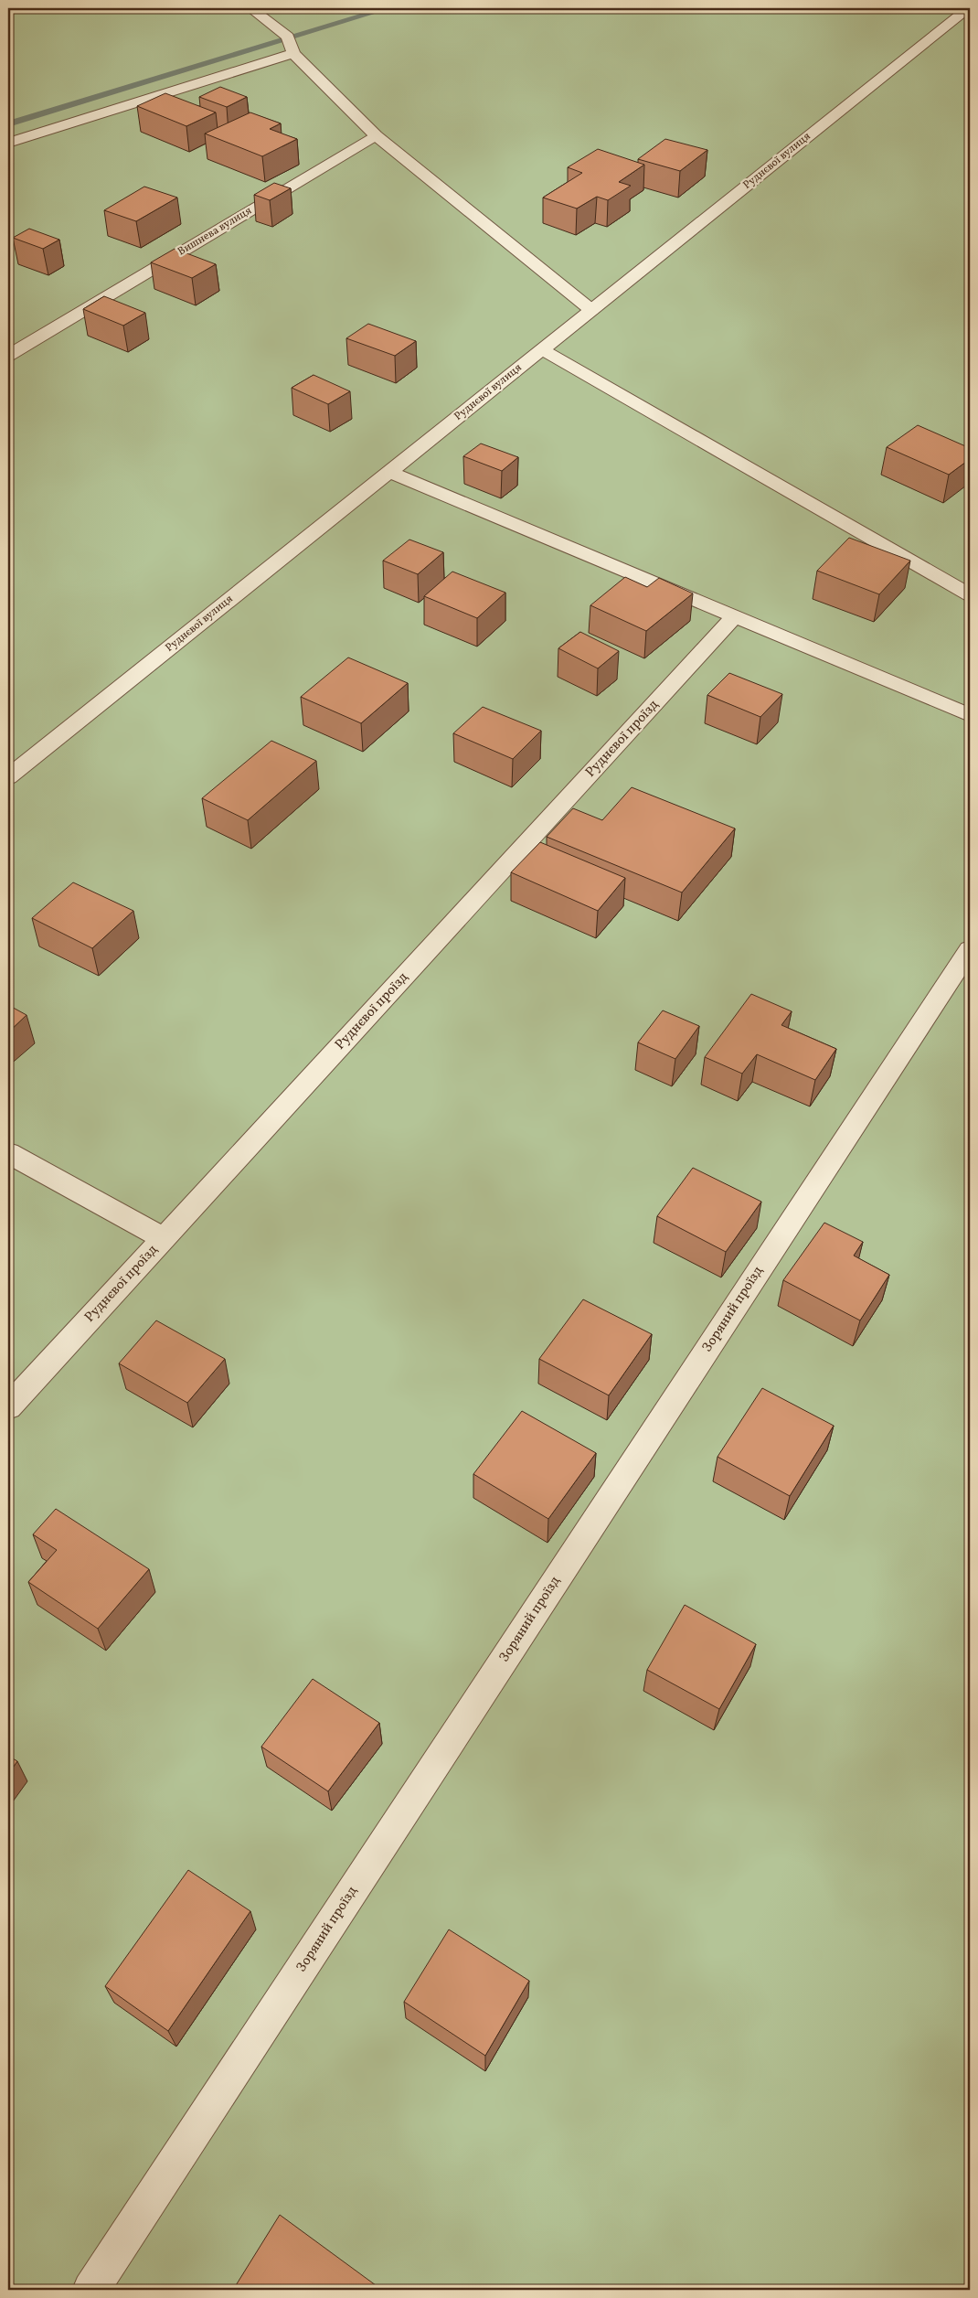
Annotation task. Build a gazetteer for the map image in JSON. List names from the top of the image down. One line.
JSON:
{"streets":{"street":["Руднєвої вулиця","Вишнева вулиця","Руднєвої проїзд","Зоряний проїзд"]}}
